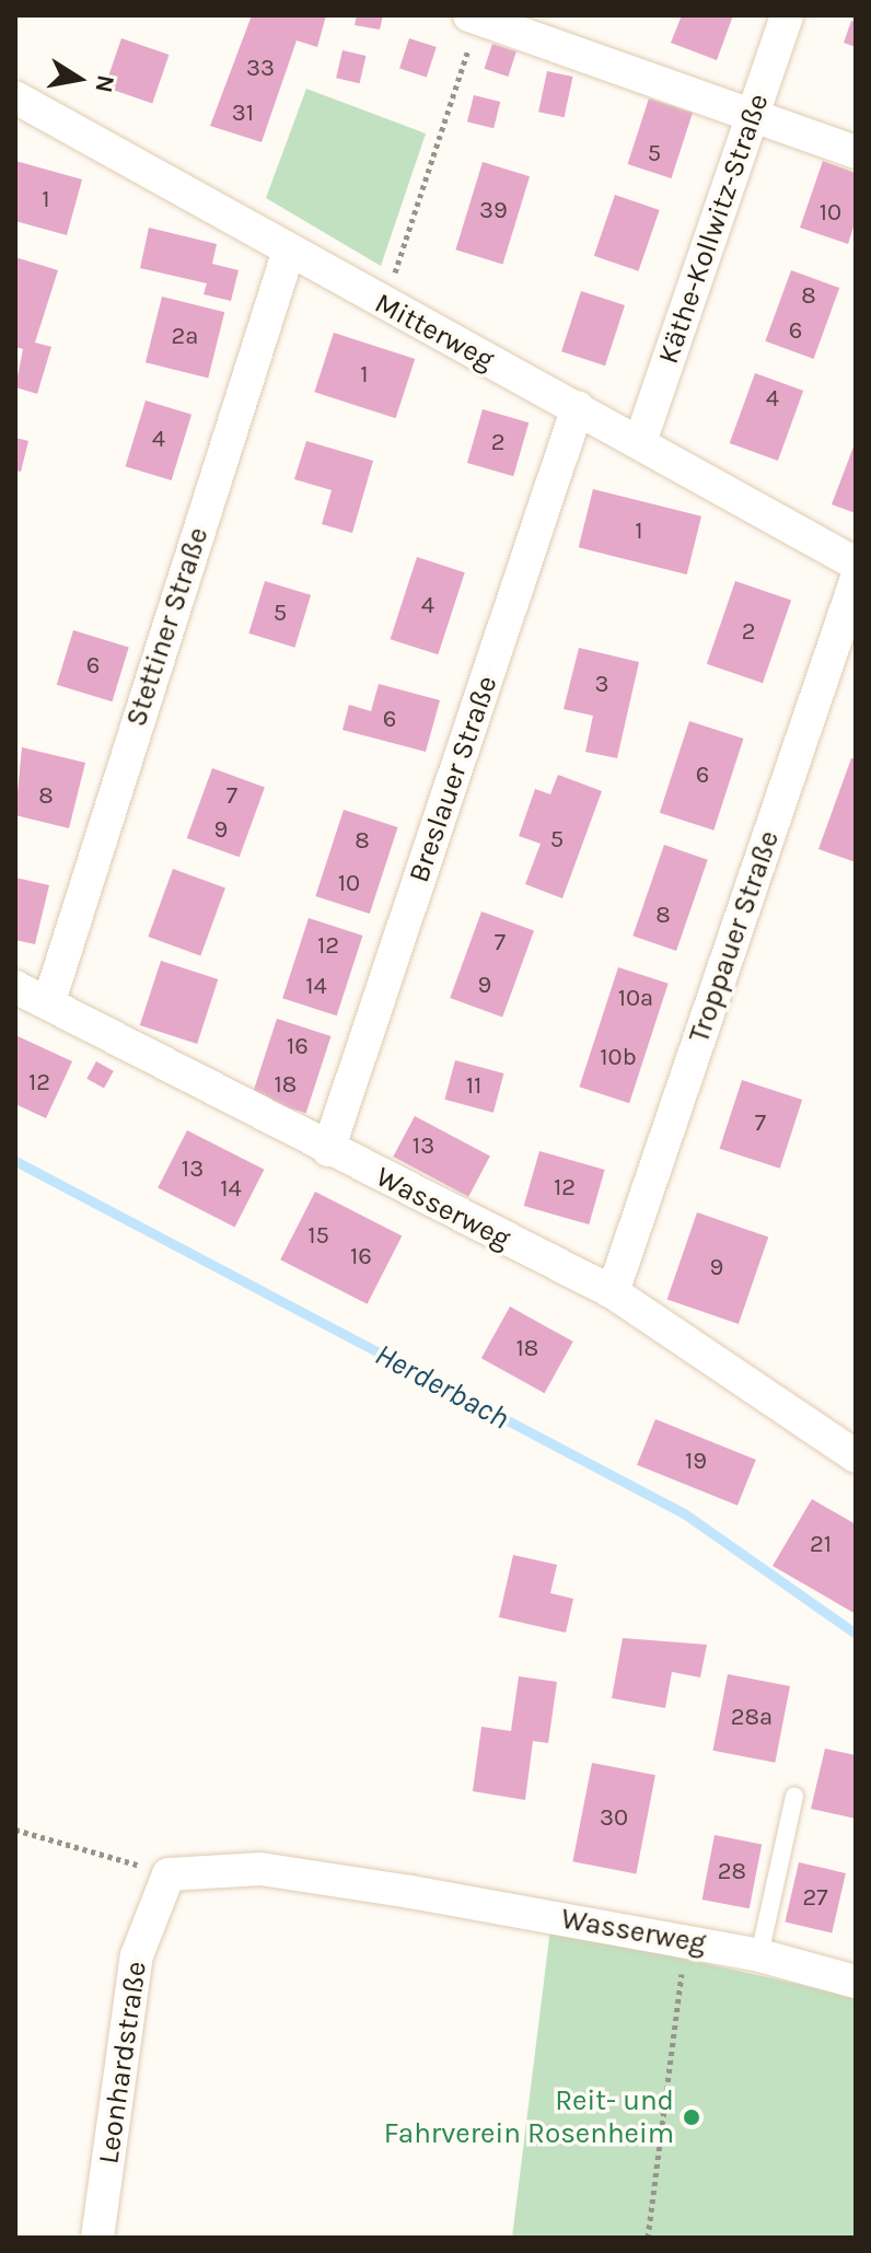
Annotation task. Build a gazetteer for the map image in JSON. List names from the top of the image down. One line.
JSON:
{"streets":{"street":["Käthe-Kollwitz-Straße","Mitterweg","Stettiner Straße","Breslauer Straße","Troppauer Straße","Wasserweg","Leonhardstraße"]},"crossings":[["Käthe-Kollwitz-Straße","Mitterweg"],["Mitterweg","Stettiner Straße"],["Mitterweg","Breslauer Straße"],["Stettiner Straße","Wasserweg"],["Breslauer Straße","Wasserweg"],["Troppauer Straße","Wasserweg"],["Wasserweg","Leonhardstraße"]],"water":["Herderbach"],"places":["Reit- und Fahrverein Rosenheim"],"house_numbers":["33","31","5","1","39","10","8","6","2a","1","4","4","2","1","4","5","2","6","3","6","6","8","7","9","5","8","10","8","7","12","9","14","10a","16","10b","12","18","11","7","13","13","12","14","15","16","9","18","19","21","28a","30","28","27"],"north":"right"}
